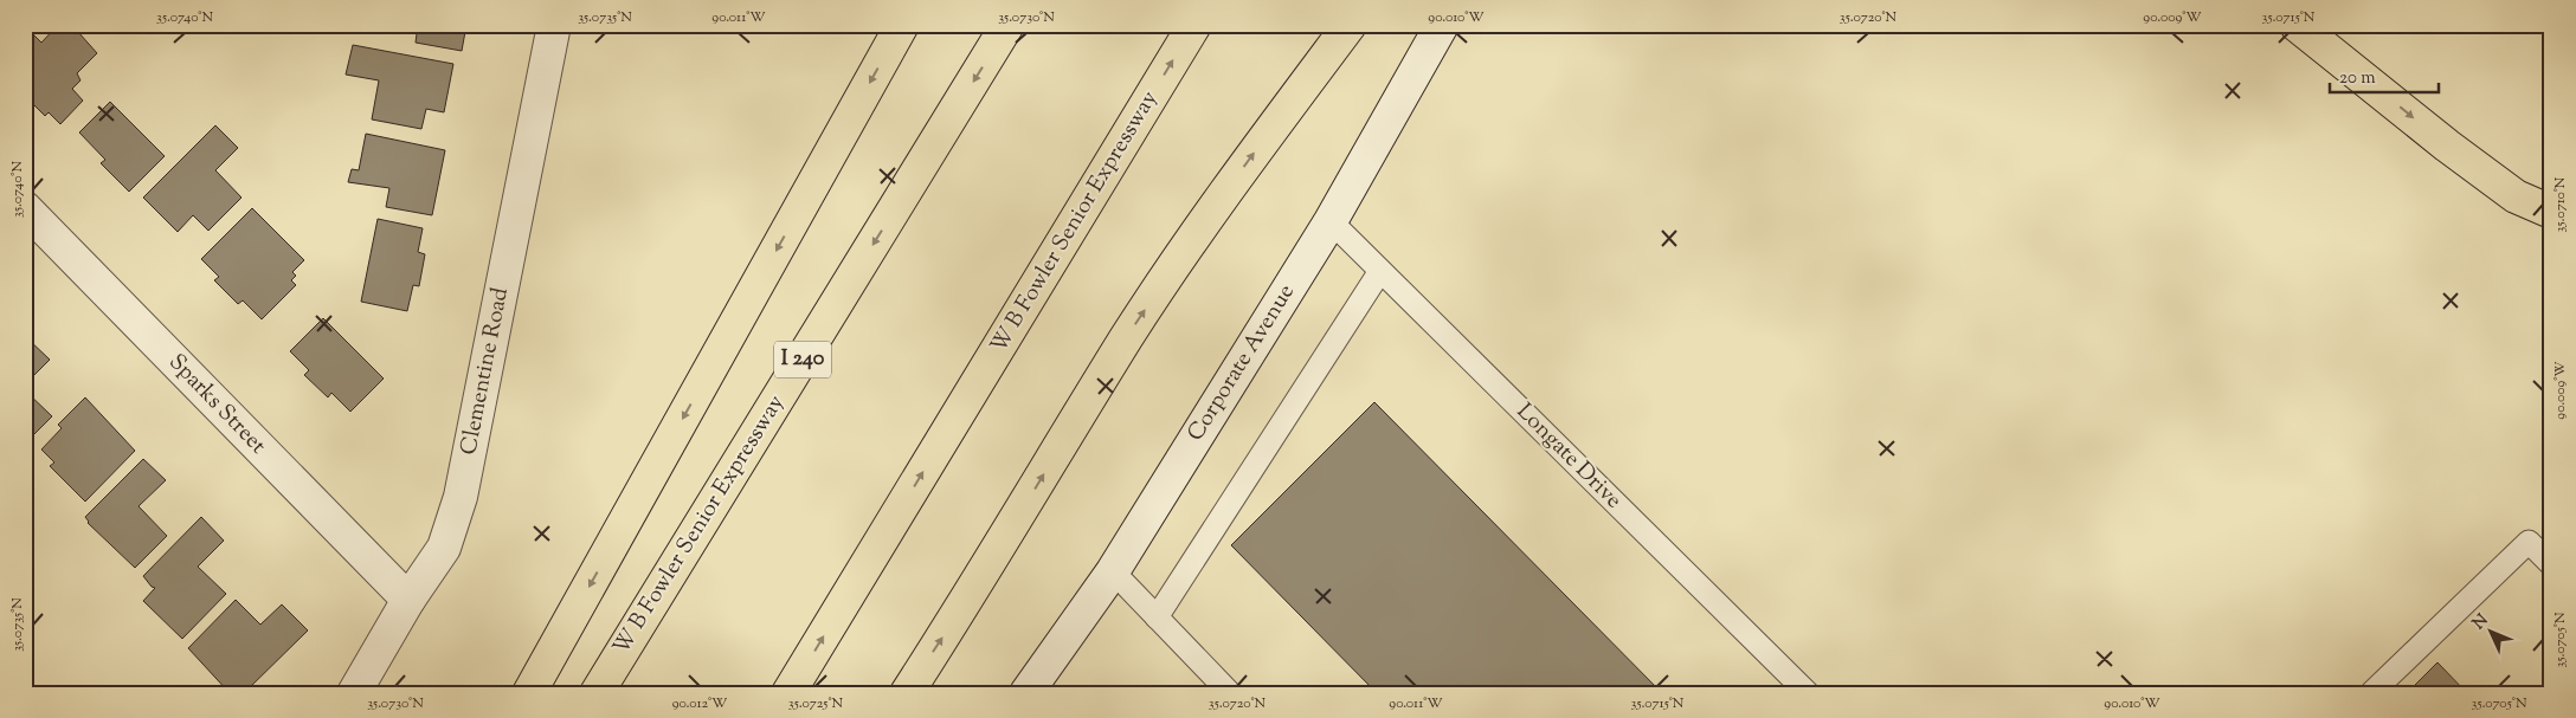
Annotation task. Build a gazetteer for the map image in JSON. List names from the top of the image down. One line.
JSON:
{"streets":{"highway":["W B Fowler Senior Expressway","I 240"],"street":["Corporate Avenue","Clementine Road","Sparks Street"],"lane":["Longate Drive"]},"crossings":[["Corporate Avenue","Longate Drive"],["Clementine Road","Sparks Street"]],"scale_bar":"20 m","north":"top left","coordinates":["35.0740°N","35.0735°N","90.011°W","35.0730°N","90.010°W","35.0720°N","90.009°W","35.0715°N","35.0710°N","35.0705°N","90.012°W","35.0725°N"]}
